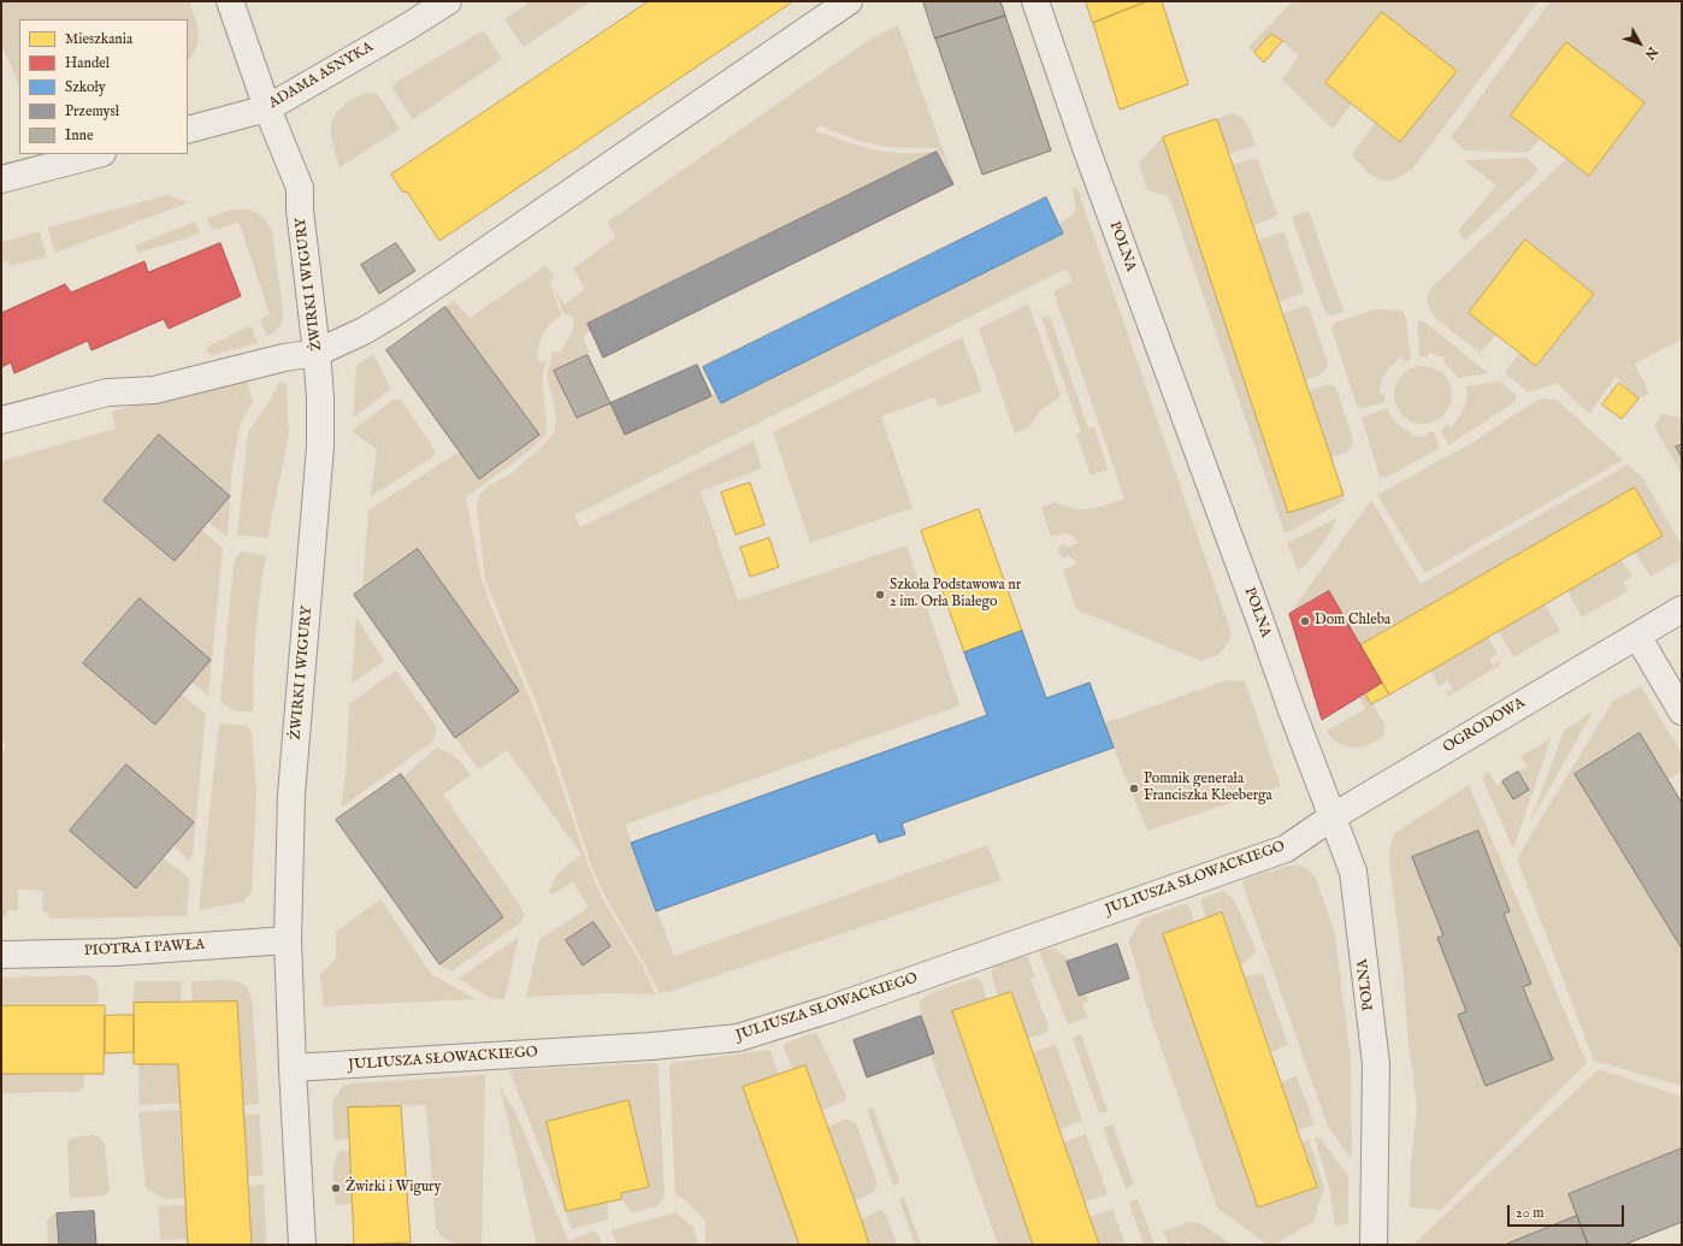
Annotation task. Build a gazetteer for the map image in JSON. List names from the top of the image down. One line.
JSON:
{"streets":{"street":["ADAMA ASNYKA","POLNA","ŻWIRKI I WIGURY","OGRODOWA","JULIUSZA SŁOWACKIEGO","PIOTRA I PAWŁA"]},"crossings":[["ADAMA ASNYKA","ŻWIRKI I WIGURY"],["POLNA","OGRODOWA"],["POLNA","JULIUSZA SŁOWACKIEGO"],["ŻWIRKI I WIGURY","JULIUSZA SŁOWACKIEGO"],["ŻWIRKI I WIGURY","PIOTRA I PAWŁA"],["OGRODOWA","JULIUSZA SŁOWACKIEGO"]],"places":["Szkoła Podstawowa nr 2 im. Orła Białego","Dom Chleba","Pomnik generała Franciszka Kleeberga","Żwirki i Wigury"],"legend":["Mieszkania","Handel","Szkoły","Przemysł","Inne"],"scale_bar":"20 m","north":"bottom right"}
